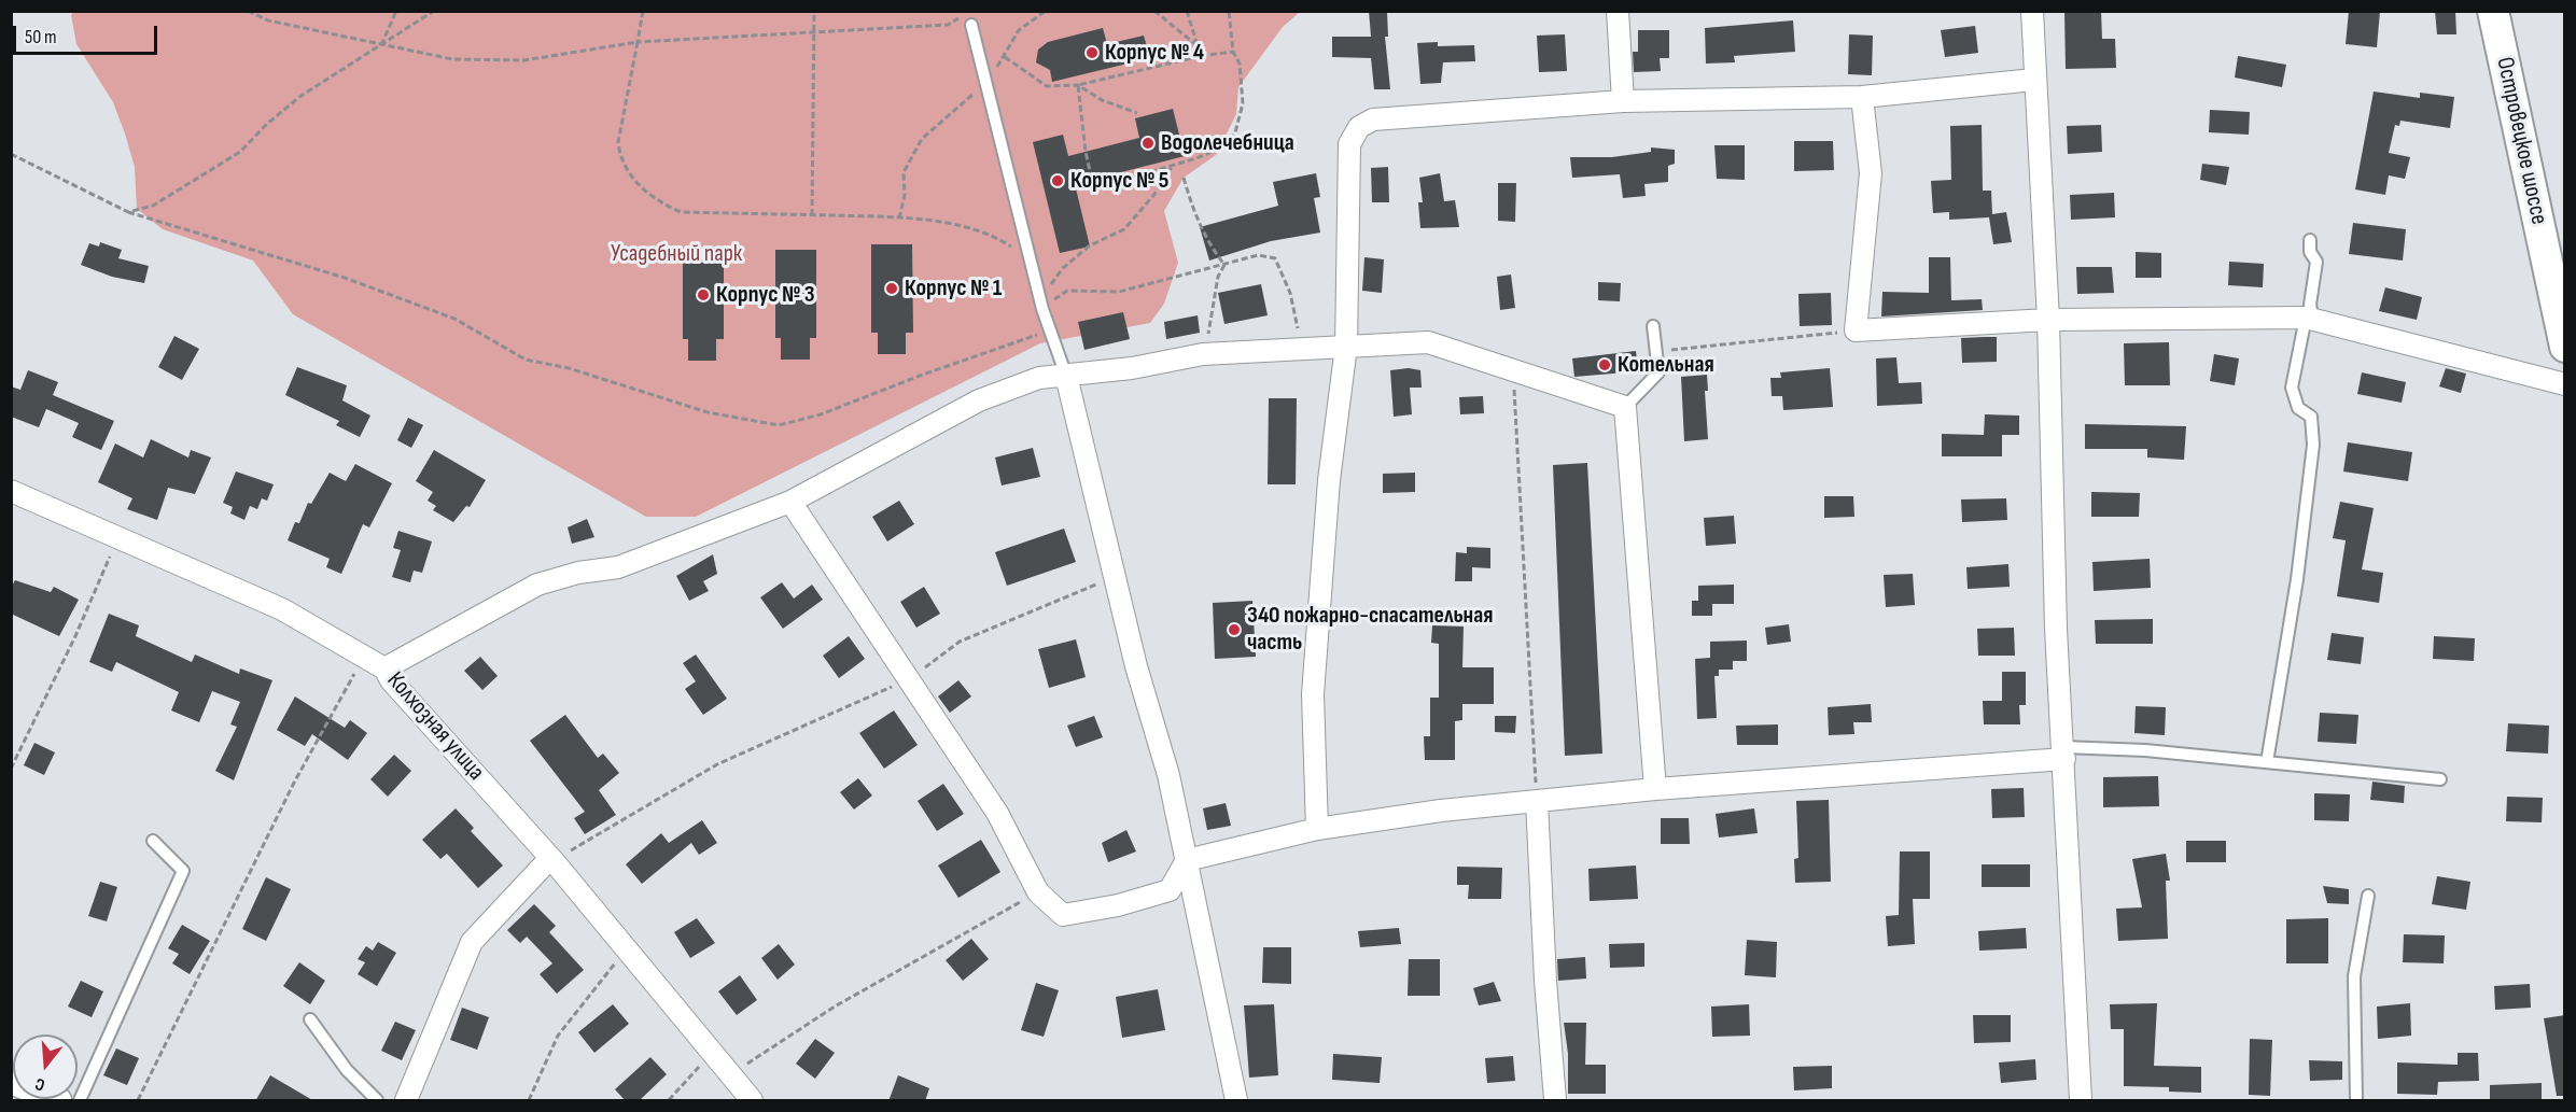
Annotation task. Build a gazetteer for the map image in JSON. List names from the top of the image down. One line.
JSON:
{"streets":{"main road":["Островецкое шоссе"],"street":["Колхозная улица"]},"parks":["Усадебный парк"],"places":["Корпус № 4","Водолечебница","Корпус № 5","Корпус № 1","Корпус № 3","Котельная","340 пожарно-спасательная часть"],"scale_bar":"50 m","north":"bottom"}
